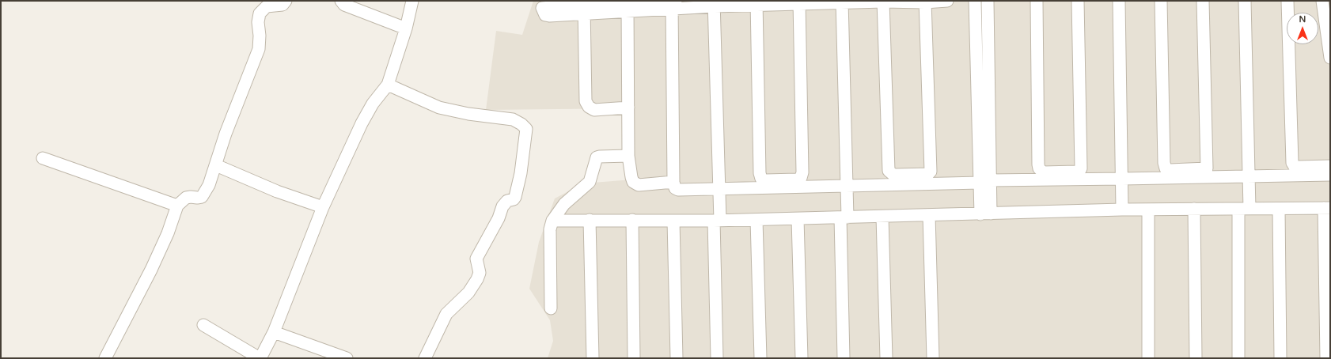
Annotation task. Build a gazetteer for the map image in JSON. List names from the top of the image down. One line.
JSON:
{"north":"top"}
